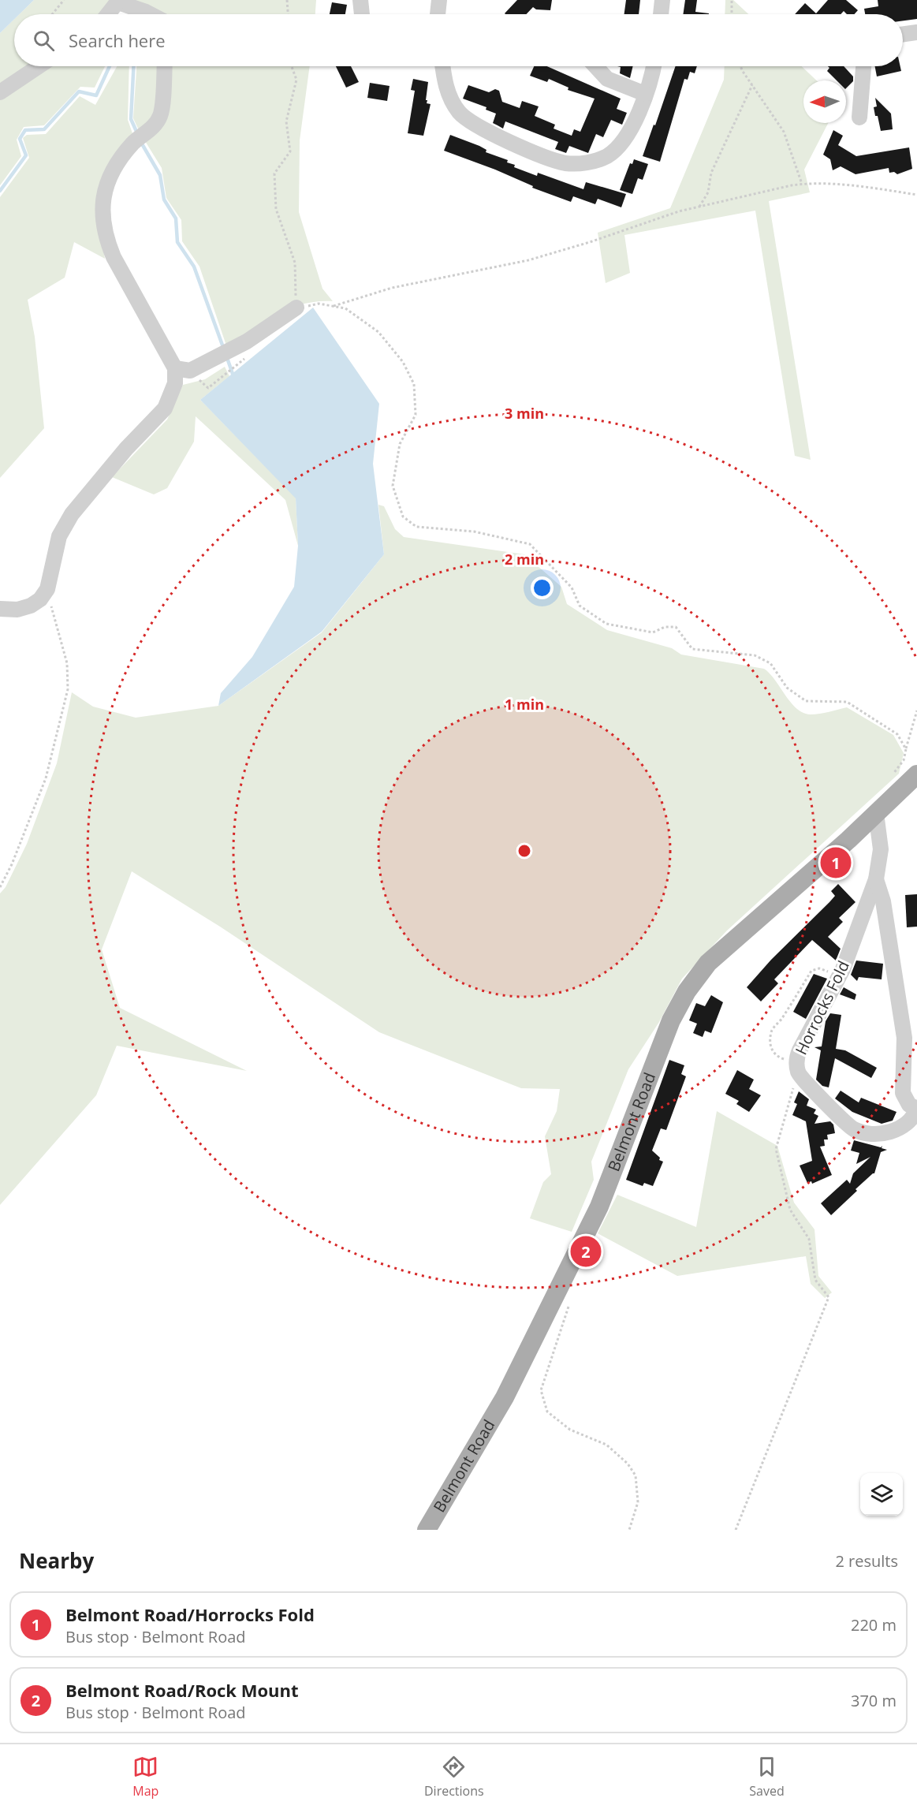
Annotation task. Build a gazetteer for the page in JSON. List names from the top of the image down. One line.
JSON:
{"streets":{"main road":["Belmont Road"],"street":["Horrocks Fold"]},"crossings":[["Horrocks Fold","Belmont Road"]],"north":"left","page":{"search":"Search here","pins":["1","2"],"heading":["Nearby","2 results"],"list":[{"mark":"1","name":"Belmont Road/Horrocks Fold","note":"Bus stop · Belmont Road","value":"220 m"},{"mark":"2","name":"Belmont Road/Rock Mount","note":"Bus stop · Belmont Road","value":"370 m"}],"nav":["Map","Directions","Saved"]},"rings":["3 min","2 min","1 min"]}
